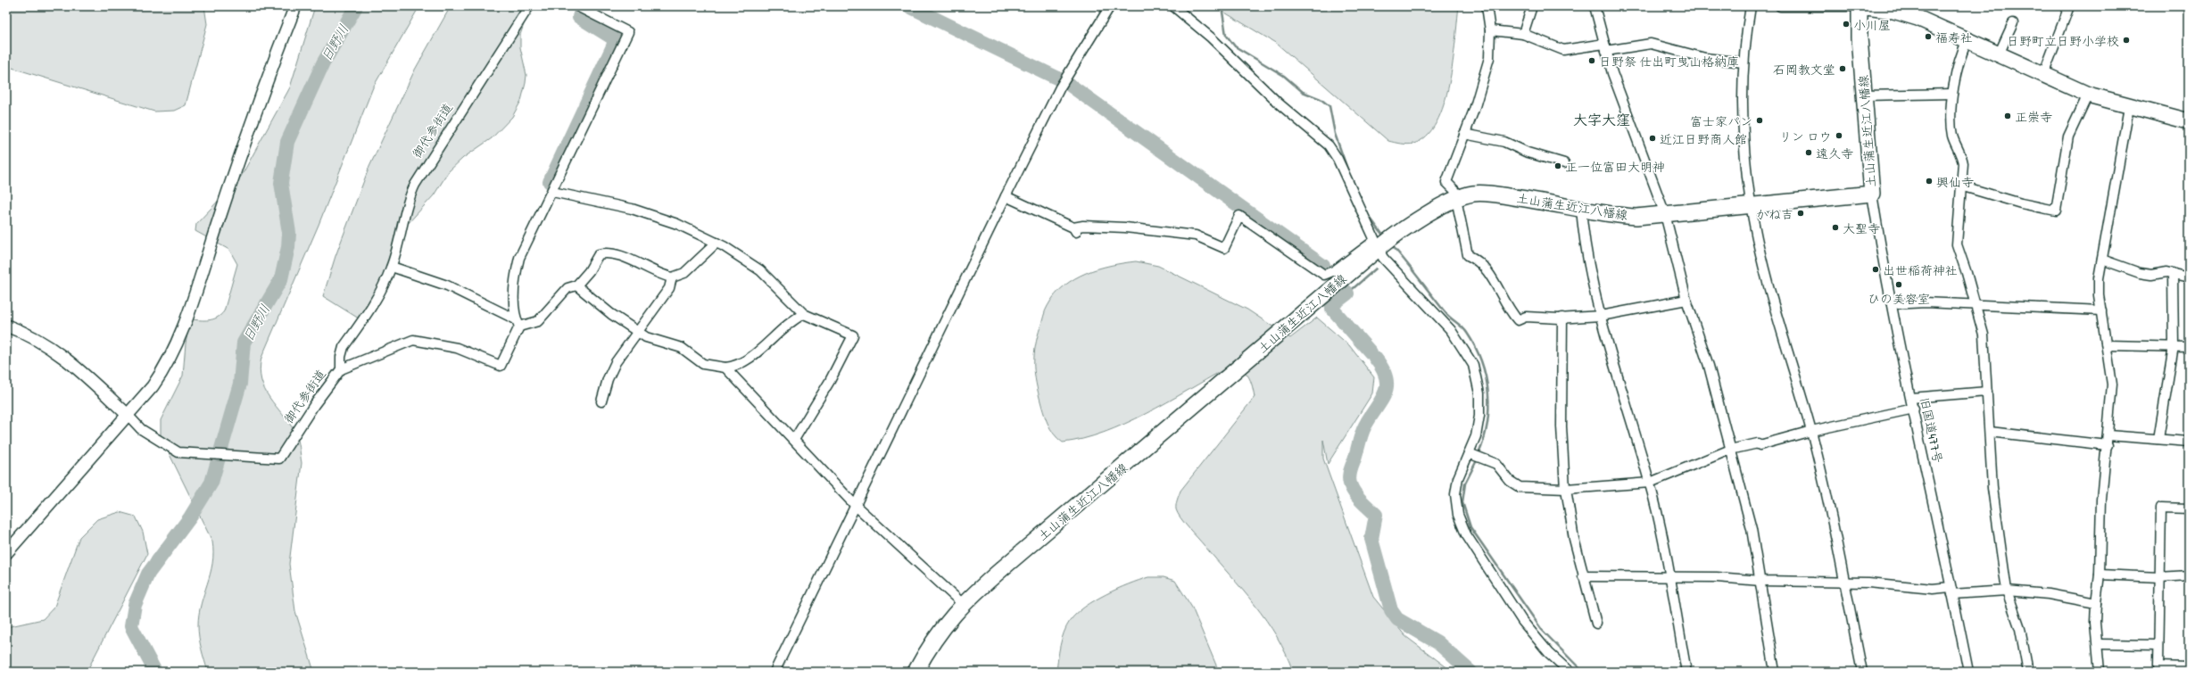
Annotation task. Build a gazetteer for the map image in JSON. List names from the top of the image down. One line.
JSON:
{"streets":{"main road":["土山蒲生近江八幡線"],"street":["御代参街道","旧国道477号"]},"crossings":[["土山蒲生近江八幡線","旧国道477号"]],"districts":["大字大窪"],"water":["日野川"],"places":["小川屋","福寿社","日野町立日野小学校","日野祭 仕出町曳山格納庫","石岡教文堂","正崇寺","富士家パン","リン ロウ","近江日野商人館","遠久寺","正一位富田大明神","興仙寺","かね吉","大聖寺","出世稲荷神社","ひの美容室"]}
